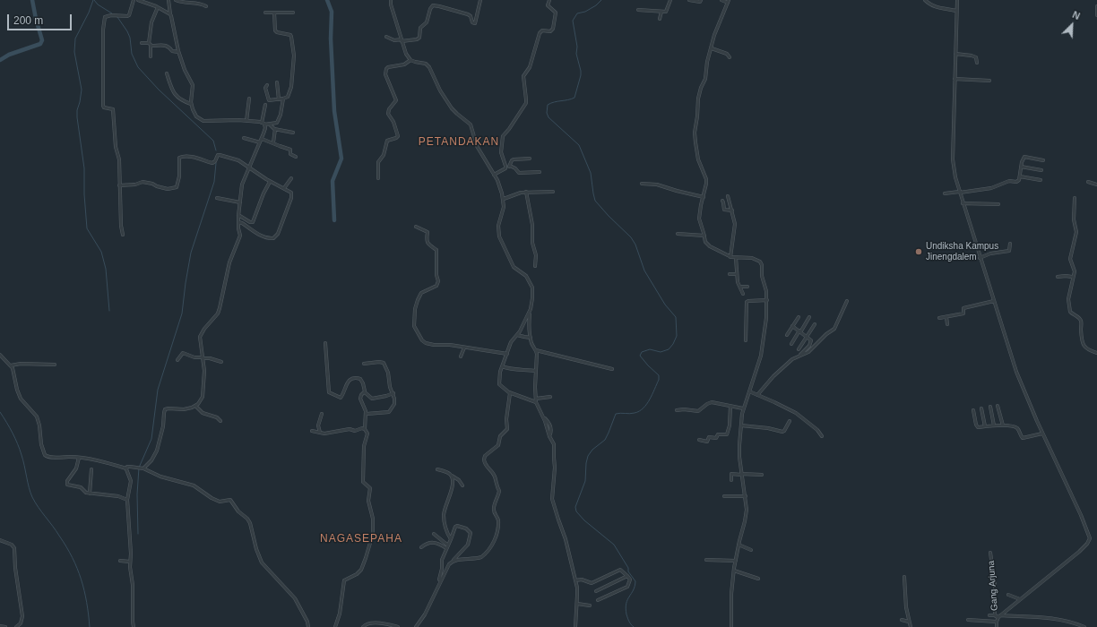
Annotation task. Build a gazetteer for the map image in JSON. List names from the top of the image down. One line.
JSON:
{"streets":{"street":["Gang Arjuna"]},"districts":["PETANDAKAN","NAGASEPAHA"],"places":["Undiksha Kampus Jinengdalem"],"scale_bar":"200 m","north":"top right"}
